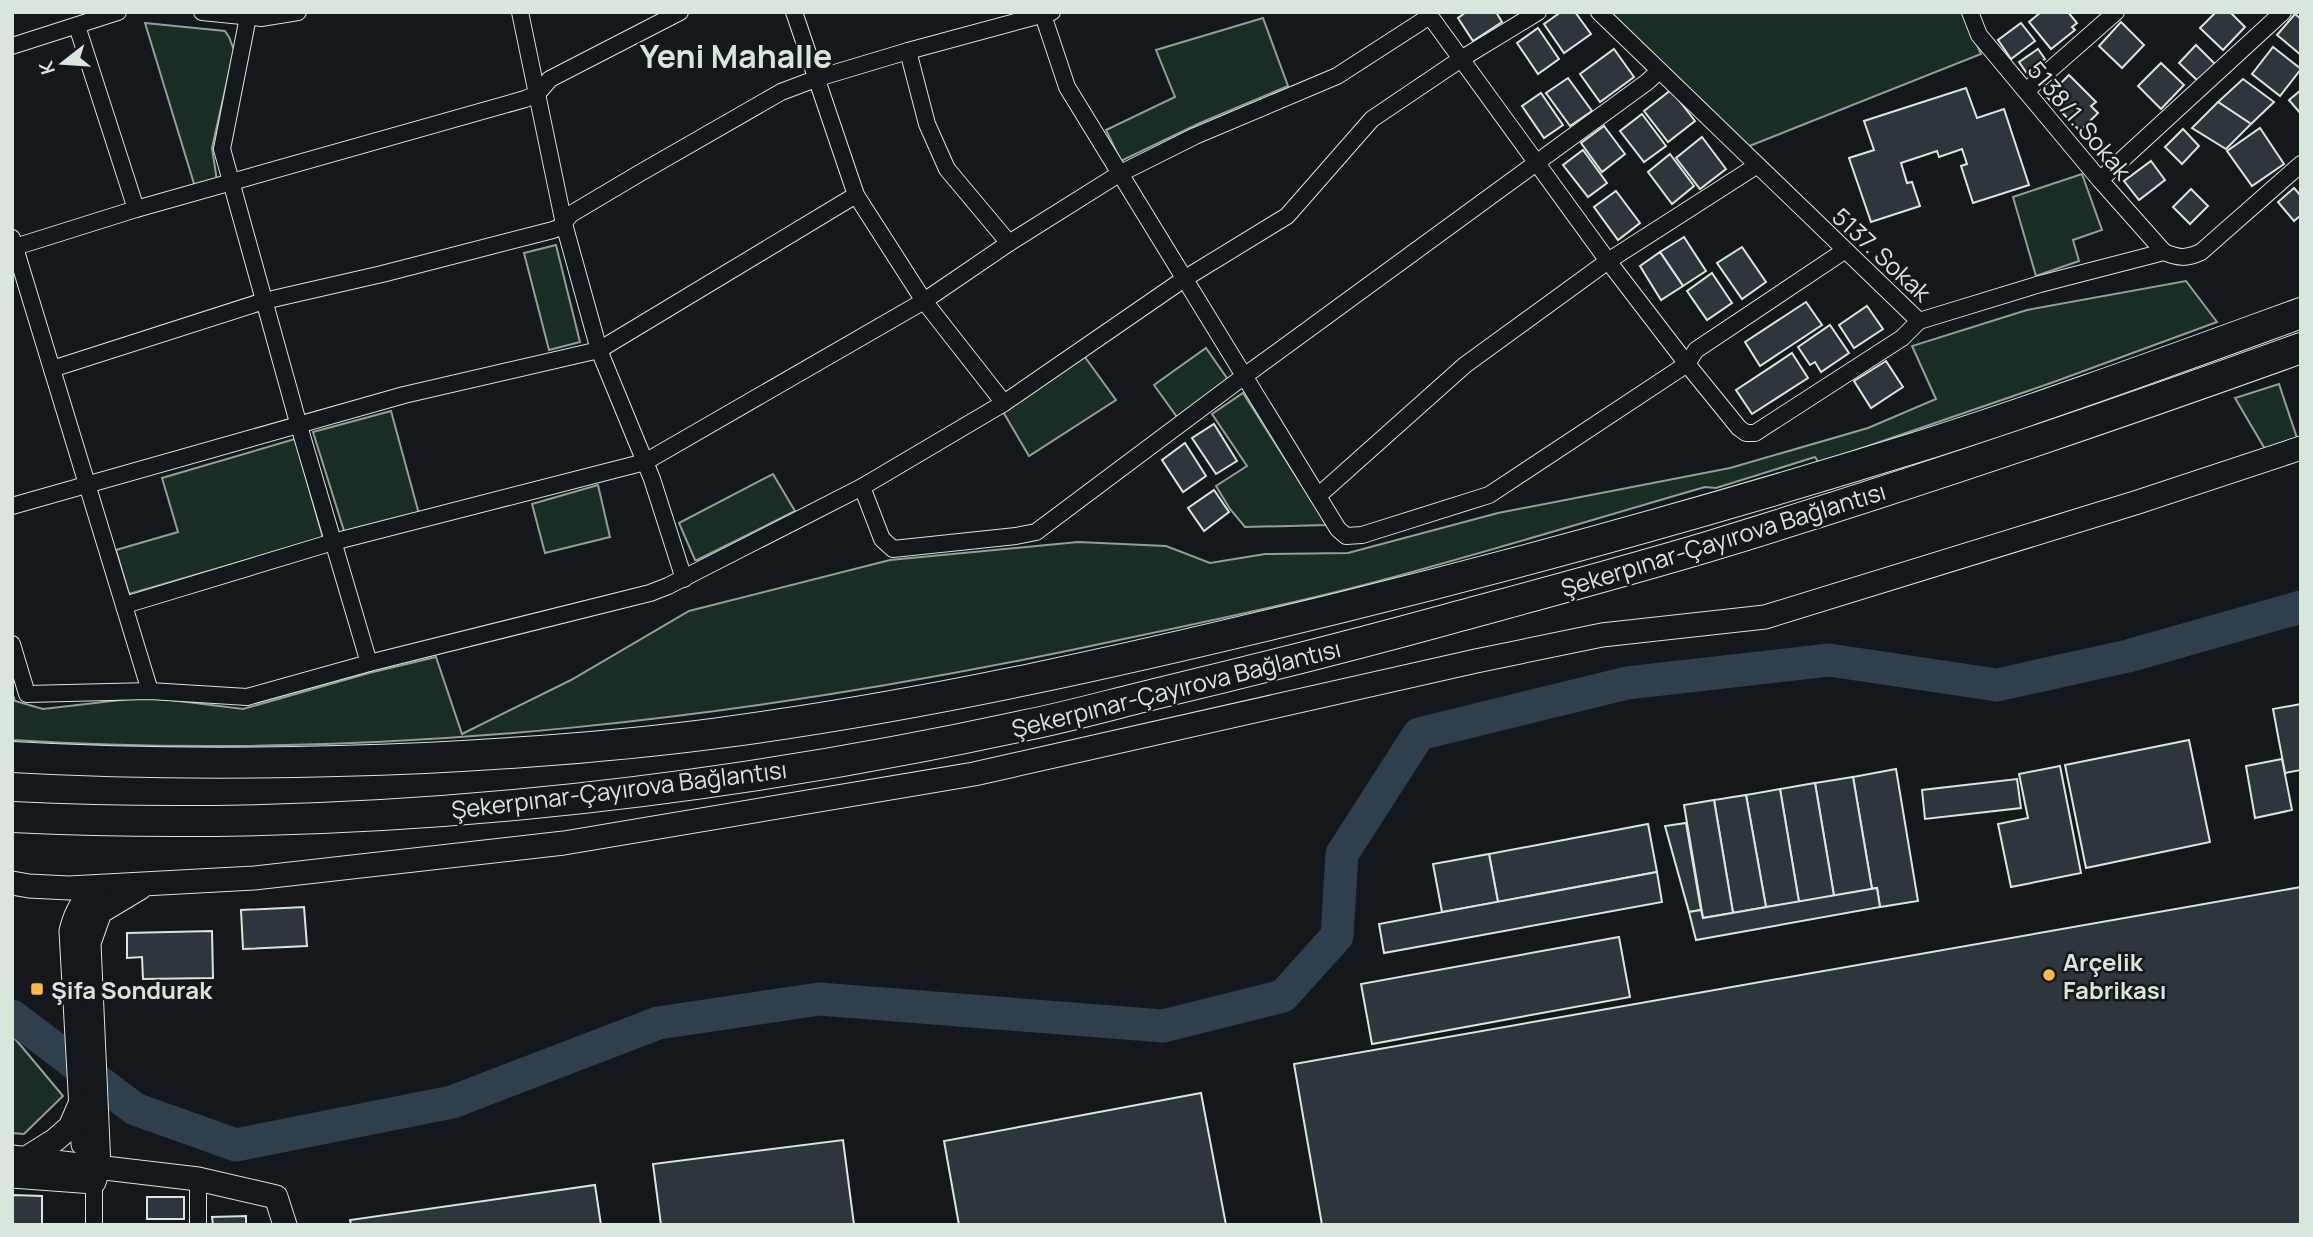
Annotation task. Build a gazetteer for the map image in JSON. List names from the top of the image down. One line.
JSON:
{"streets":{"highway":["Şekerpınar-Çayırova Bağlantısı"],"street":["5138/1. Sokak","5137. Sokak"]},"crossings":[["5138/1. Sokak","5137. Sokak"]],"districts":["Yeni Mahalle"],"places":{"other":["Arçelik Fabrikası"],"transit":["Şifa Sondurak"]},"north":"left"}
